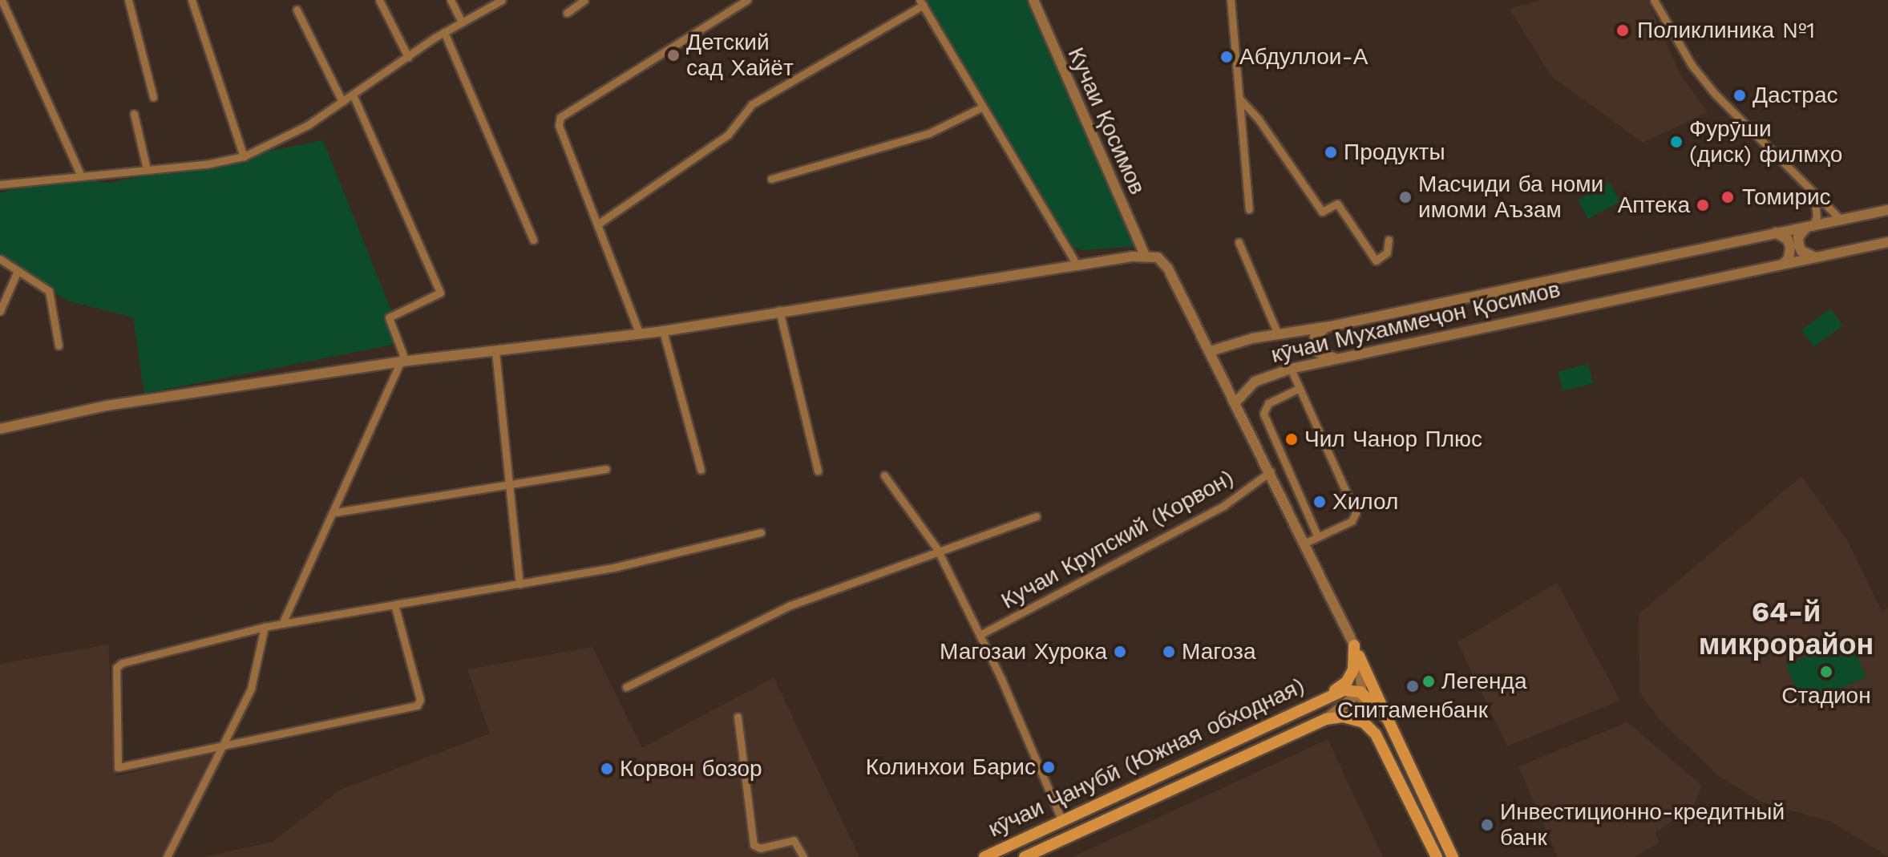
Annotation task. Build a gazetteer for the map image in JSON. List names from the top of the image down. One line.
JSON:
{"streets":{"main road":["кӯчаи Ҷанубӣ (Южная обходная)"],"street":["Кучаи Қосимов","кӯчаи Мухаммеҷон Қосимов","Кучаи Крупский (Корвон)"]},"districts":["64-й микрорайон"],"places":["Поликлиника №1","Детский сад Хайёт","Абдуллои-А","Дастрас","Фурӯши (диск) филмҳо","Продукты","Масчиди ба номи имоми Аъзам","Томирис","Аптека","Чил Чанор Плюс","Хилол","Магозаи Хурока","Магоза","Стадион","Легенда","Спитаменбанк","Колинхои Барис","Корвон бозор","Инвестиционно-кредитный банк"]}
